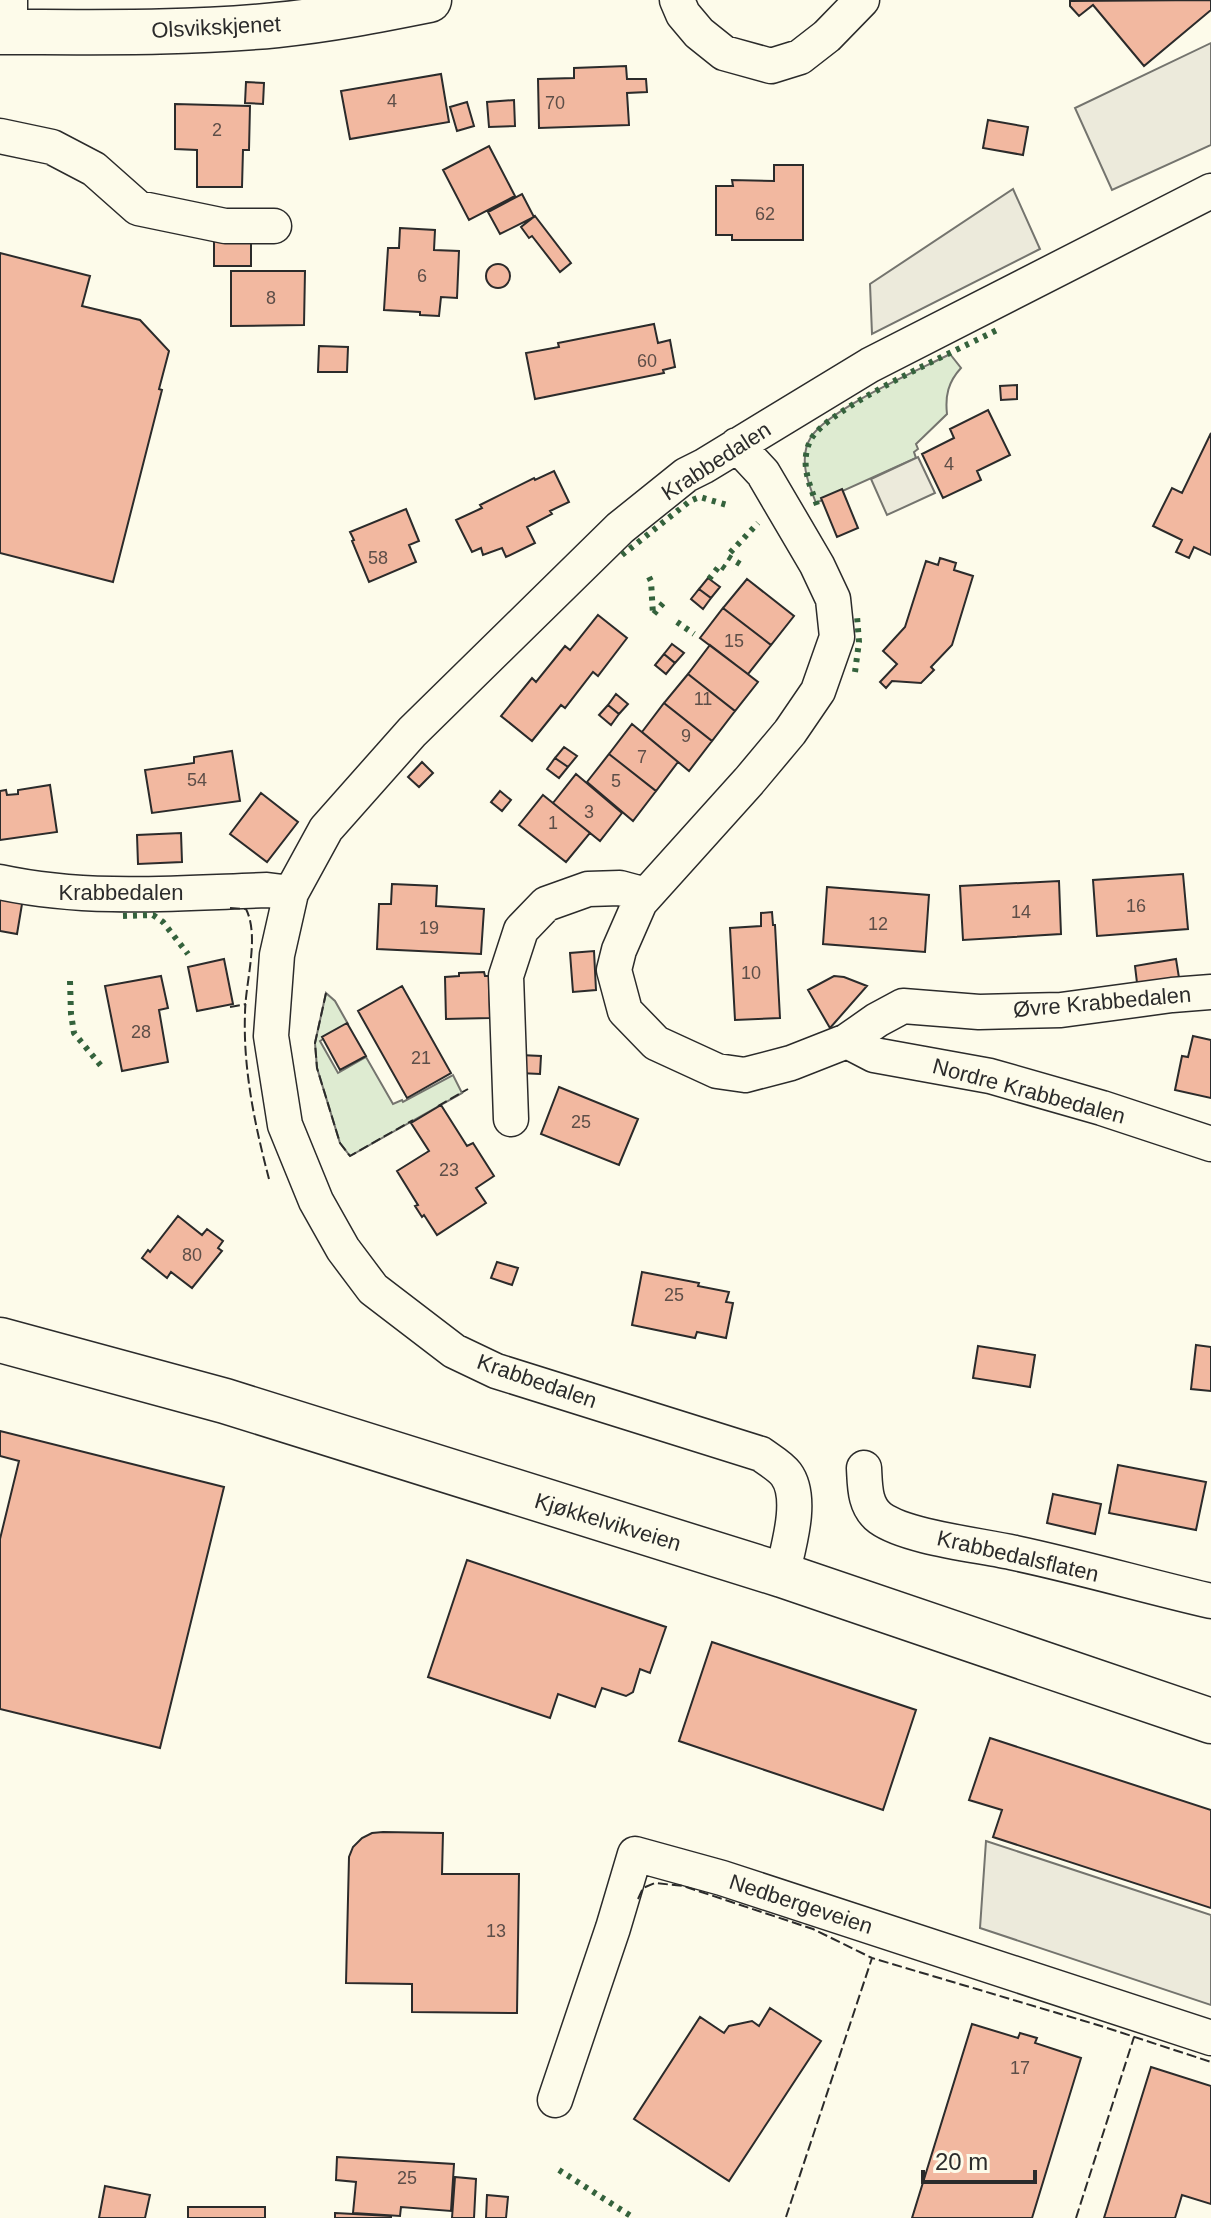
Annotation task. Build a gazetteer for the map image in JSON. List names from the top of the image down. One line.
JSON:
{"streets":{"main road":["Olsvikskjenet","Kjøkkelvikveien"],"street":["Krabbedalen","Øvre Krabbedalen","Nordre Krabbedalen","Krabbedalsflaten","Nedbergeveien"]},"crossings":[["Krabbedalen","Øvre Krabbedalen"],["Krabbedalen","Kjøkkelvikveien"],["Øvre Krabbedalen","Nordre Krabbedalen"]],"house_numbers":["4","70","2","62","6","8","60","4","58","15","11","9","7","54","5","3","1","16","14","12","19","10","28","21","25","23","80","25","13","17","25"],"scale_bar":"20 m"}
